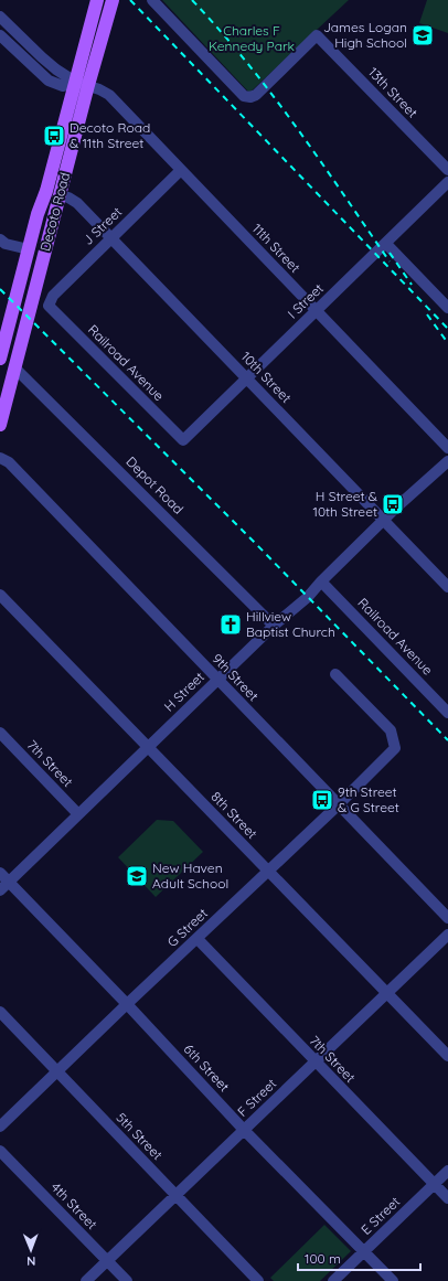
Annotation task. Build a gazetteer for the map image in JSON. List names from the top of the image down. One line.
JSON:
{"streets":{"main road":["Decoto Road"],"street":["13th Street","J Street","11th Street","I Street","Railroad Avenue","10th Street","Depot Road","9th Street","H Street","7th Street","8th Street","G Street","6th Street","F Street","5th Street","4th Street","E Street"]},"crossings":[["Decoto Road","11th Street"],["Decoto Road","10th Street"],["Decoto Road","Depot Road"],["J Street","11th Street"],["J Street","Railroad Avenue"],["J Street","10th Street"],["11th Street","I Street"],["I Street","Railroad Avenue"],["I Street","10th Street"],["Railroad Avenue","H Street"],["10th Street","H Street"],["Depot Road","H Street"],["9th Street","H Street"],["9th Street","G Street"],["H Street","7th Street"],["H Street","8th Street"],["H Street","6th Street"],["7th Street","G Street"],["7th Street","F Street"],["7th Street","E Street"],["8th Street","G Street"],["8th Street","F Street"],["G Street","6th Street"],["G Street","5th Street"],["6th Street","F Street"],["6th Street","E Street"],["F Street","5th Street"],["F Street","4th Street"]],"parks":["Charles F Kennedy Park"],"places":{"school or university":["James Logan High School","New Haven Adult School"],"bus stop":["Decoto Road & 11th Street","H Street & 10th Street","9th Street & G Street"],"church":["Hillview Baptist Church"]},"scale_bar":"100 m","north":"bottom"}
